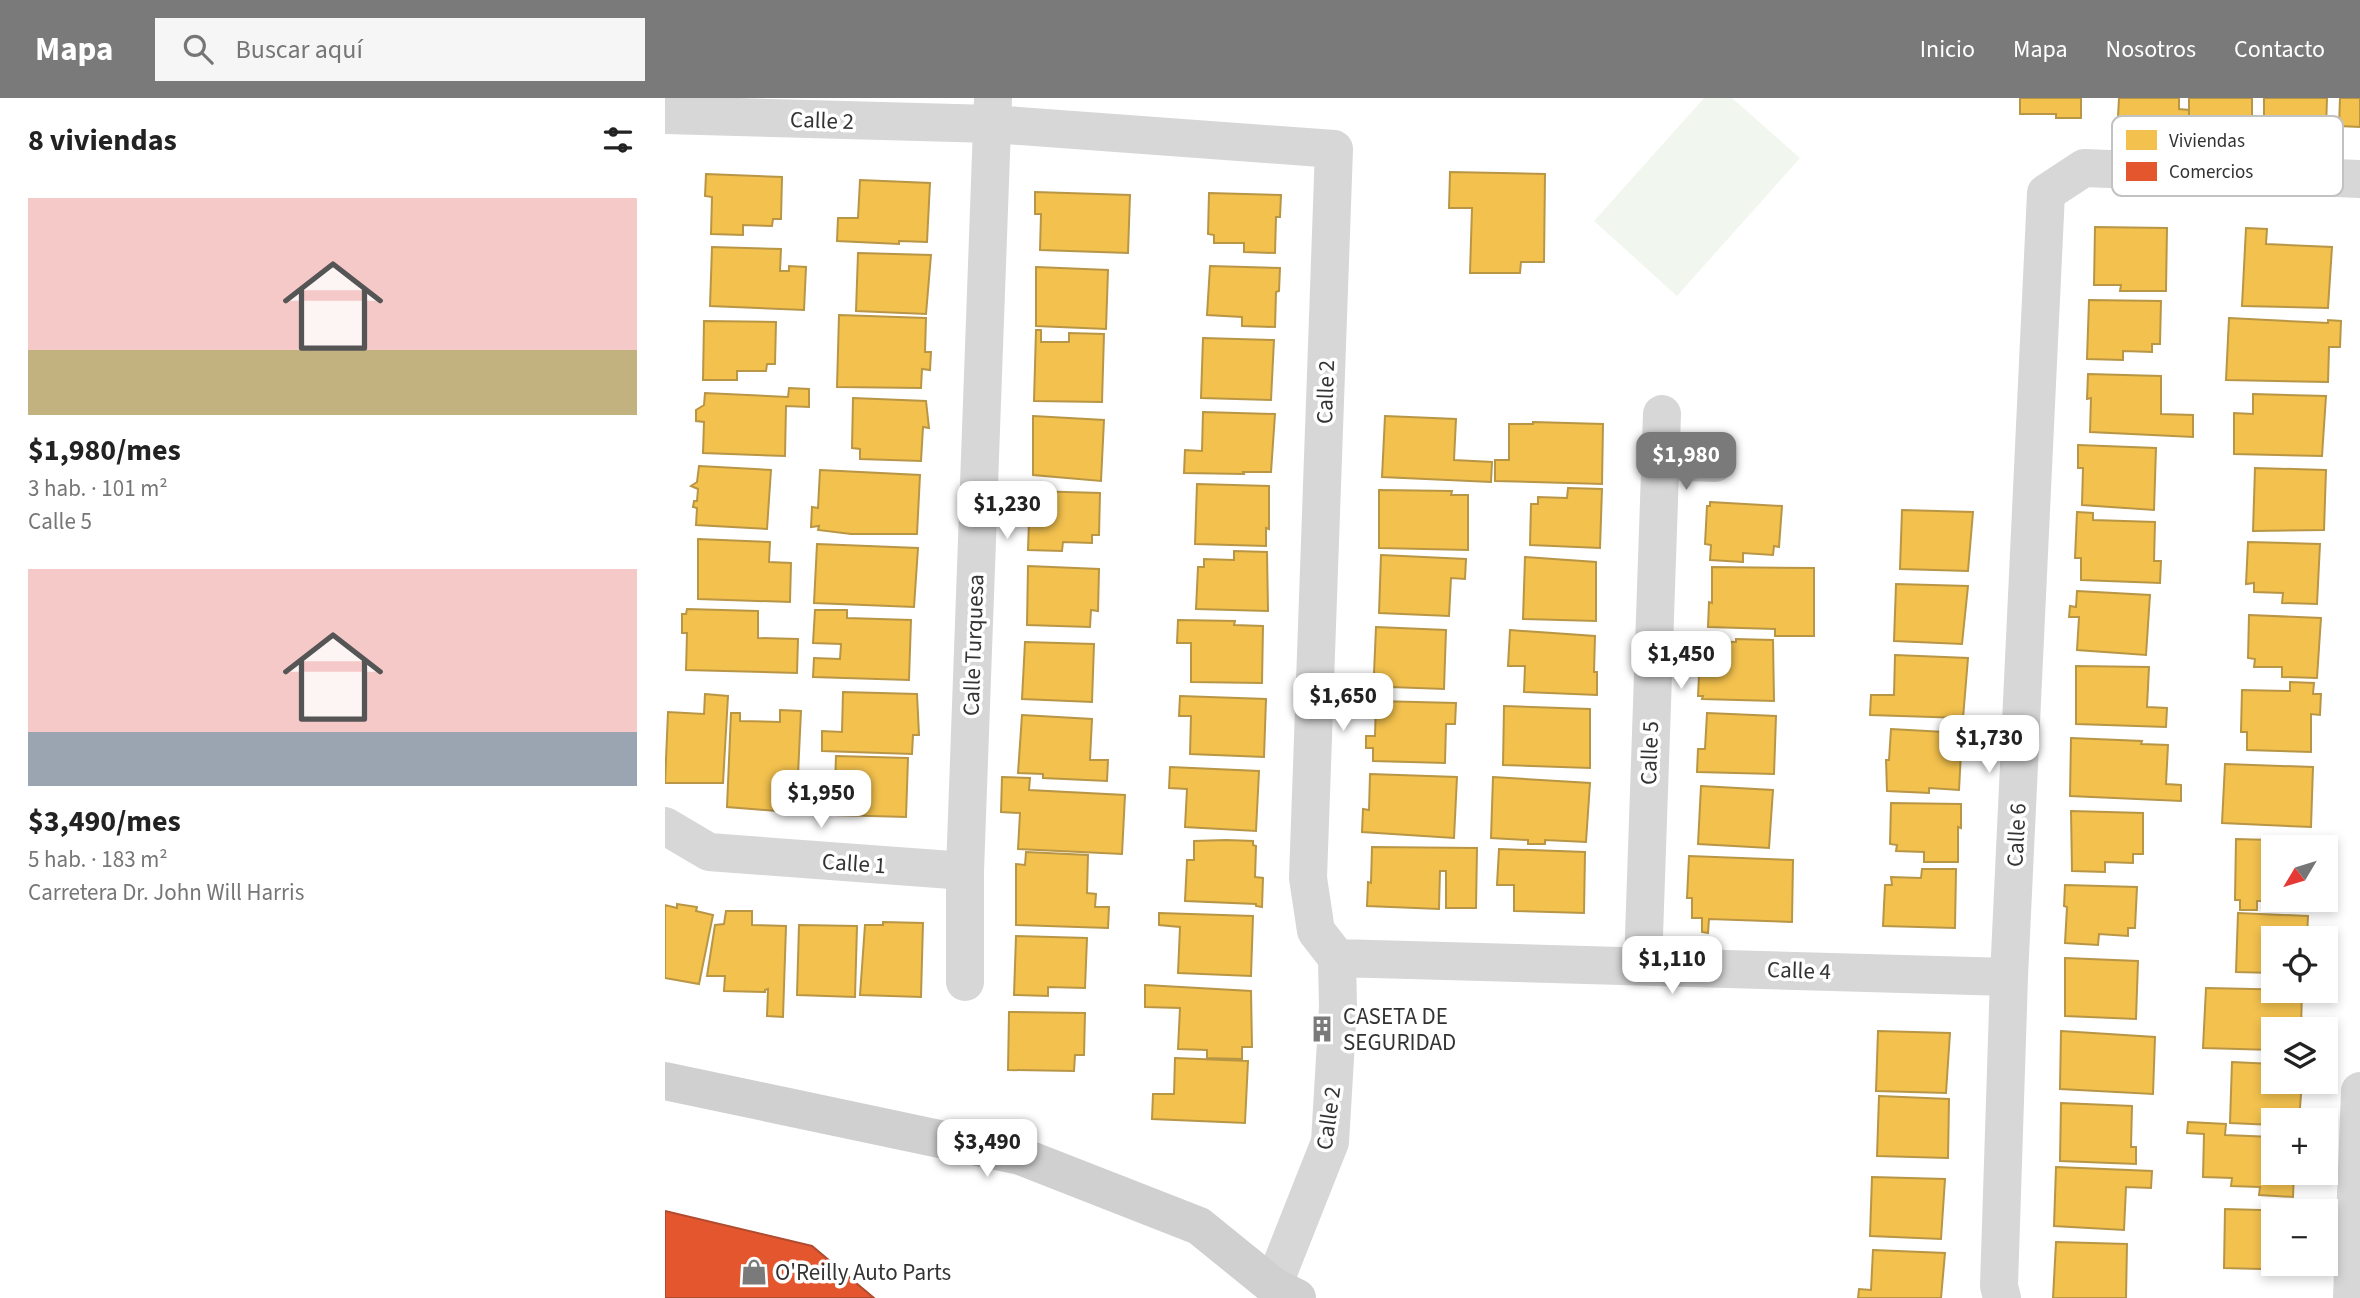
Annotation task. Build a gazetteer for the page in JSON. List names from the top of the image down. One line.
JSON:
{"streets":{"street":["Calle 2","Calle Turquesa","Calle 5","Calle 6","Calle 1","Calle 4"]},"crossings":[["Calle 2","Calle Turquesa"],["Calle 2","Calle 4"],["Calle Turquesa","Calle 1"],["Calle 5","Calle 4"],["Calle 6","Calle 4"]],"places":{"building":["CASETA DE SEGURIDAD"],"shop":["O'Reilly Auto Parts"]},"legend":["Viviendas","Comercios"],"north":"bottom left","page":{"header":"Mapa","search":"Buscar aquí","nav":["Inicio","Mapa","Nosotros","Contacto"],"heading":"8 viviendas","list":[{"name":"$1,980/mes","note":"3 hab. · 101 m² · Calle 5"},{"name":"$3,490/mes","note":"5 hab. · 183 m² · Carretera Dr. John Will Harris"}],"price":["$1,980","$1,230","$1,450","$1,650","$1,730","$1,950","$1,110","$3,490"],"map_buttons":["+","−"]}}
